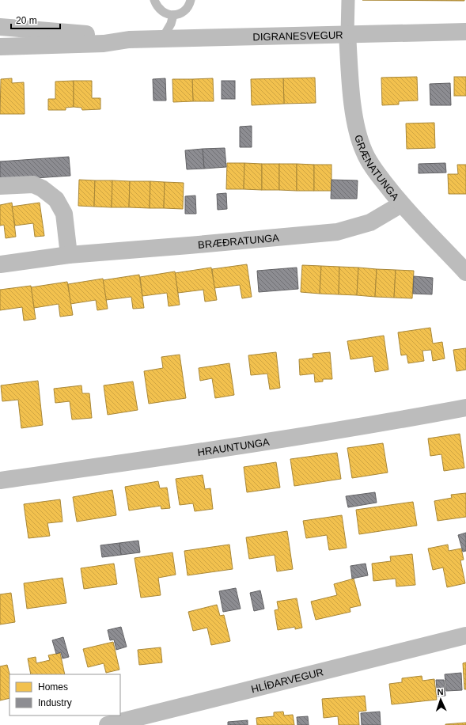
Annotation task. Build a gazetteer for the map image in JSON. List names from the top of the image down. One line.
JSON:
{"streets":{"street":["DIGRANESVEGUR","GRÆNATUNGA","BRÆÐRATUNGA","HRAUNTUNGA","HLÍÐARVEGUR"]},"crossings":[["DIGRANESVEGUR","GRÆNATUNGA"],["GRÆNATUNGA","BRÆÐRATUNGA"]],"legend":["Homes","Industry"],"scale_bar":"20 m","north":"top"}
